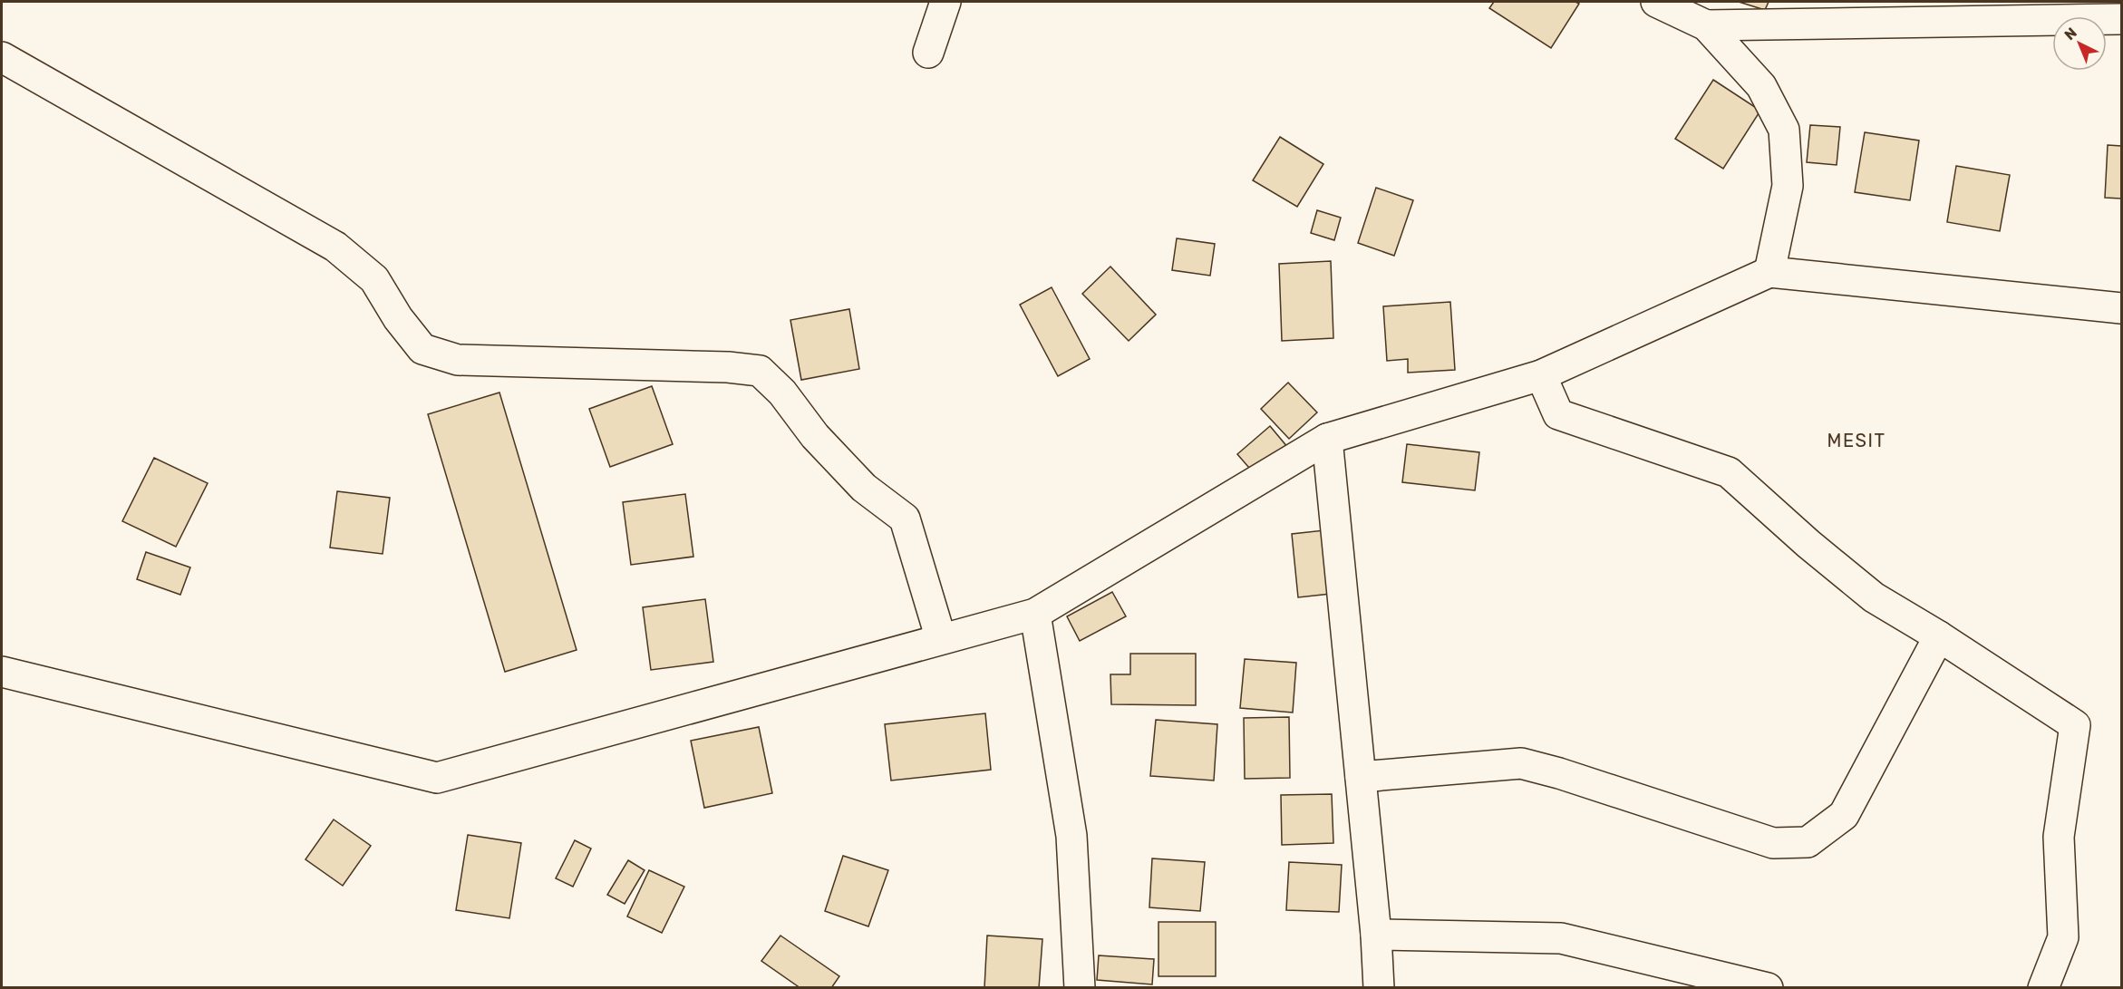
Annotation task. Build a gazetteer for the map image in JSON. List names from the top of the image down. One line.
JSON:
{"districts":["MESIT"],"north":"top left"}
